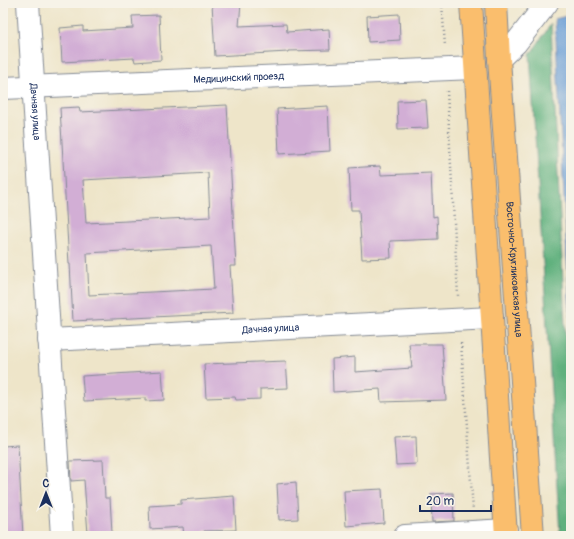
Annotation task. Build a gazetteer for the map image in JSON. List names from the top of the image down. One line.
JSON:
{"streets":{"main road":["Восточно-Кругликовская улица"],"street":["Медицинский проезд","Дачная улица"]},"crossings":[["Медицинский проезд","Дачная улица"]],"scale_bar":"20 m","north":"top"}
